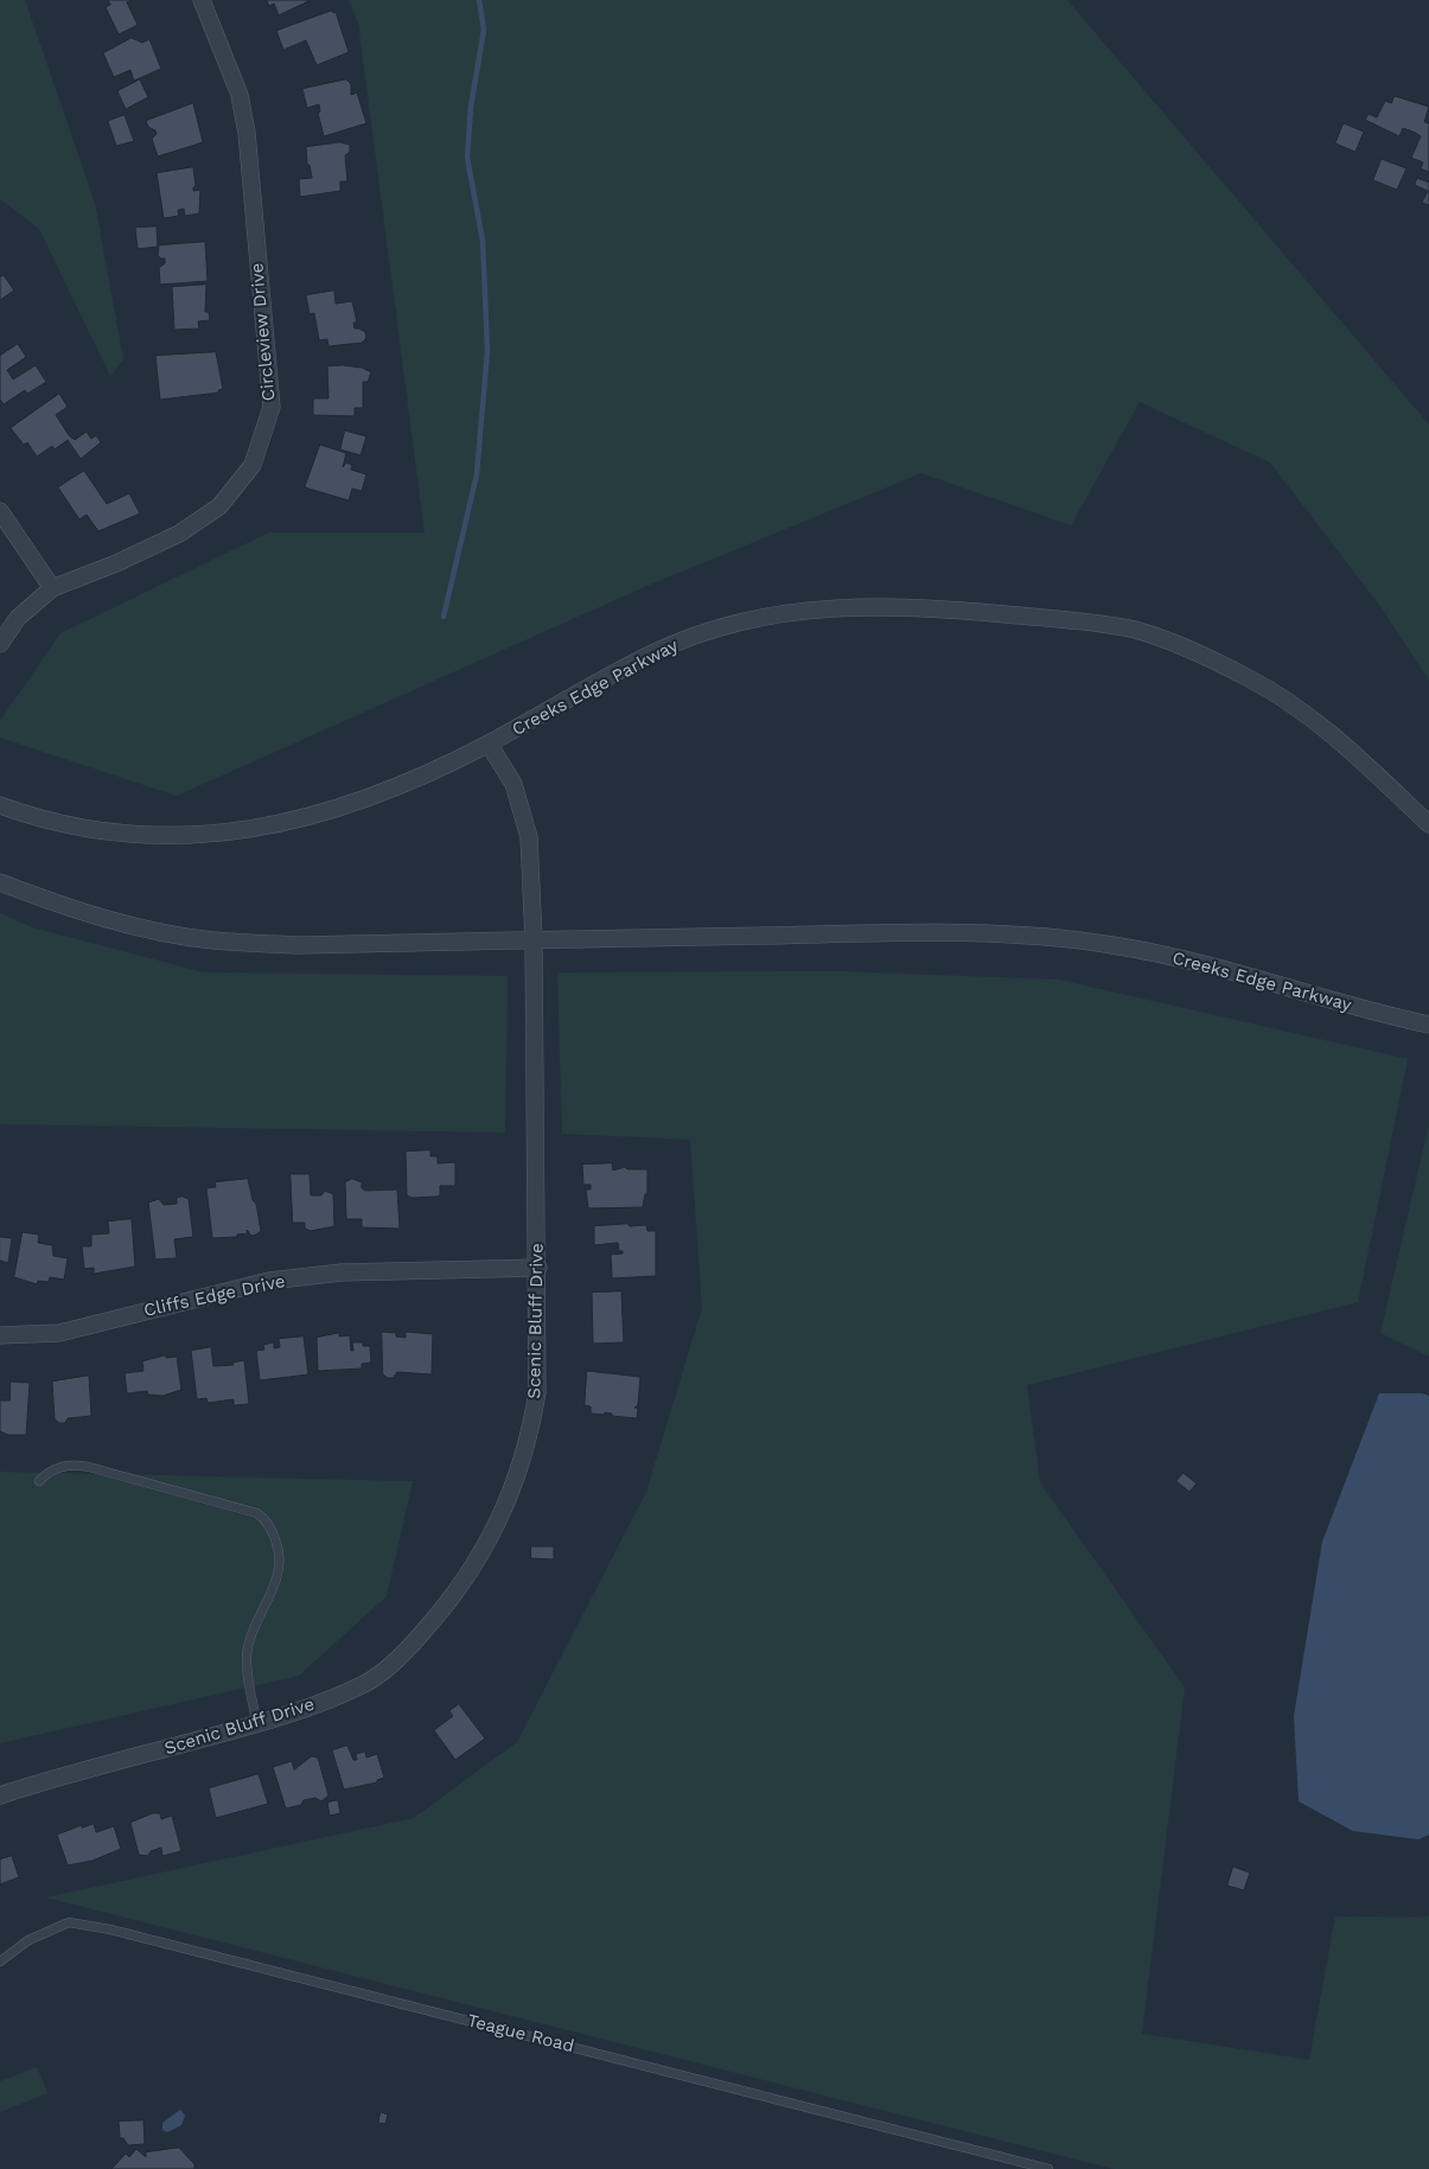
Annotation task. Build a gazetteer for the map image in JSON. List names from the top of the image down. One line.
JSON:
{"streets":{"street":["Circleview Drive","Creeks Edge Parkway","Cliffs Edge Drive","Scenic Bluff Drive"],"lane":["Teague Road"]},"crossings":[["Creeks Edge Parkway","Scenic Bluff Drive"],["Cliffs Edge Drive","Scenic Bluff Drive"]]}
